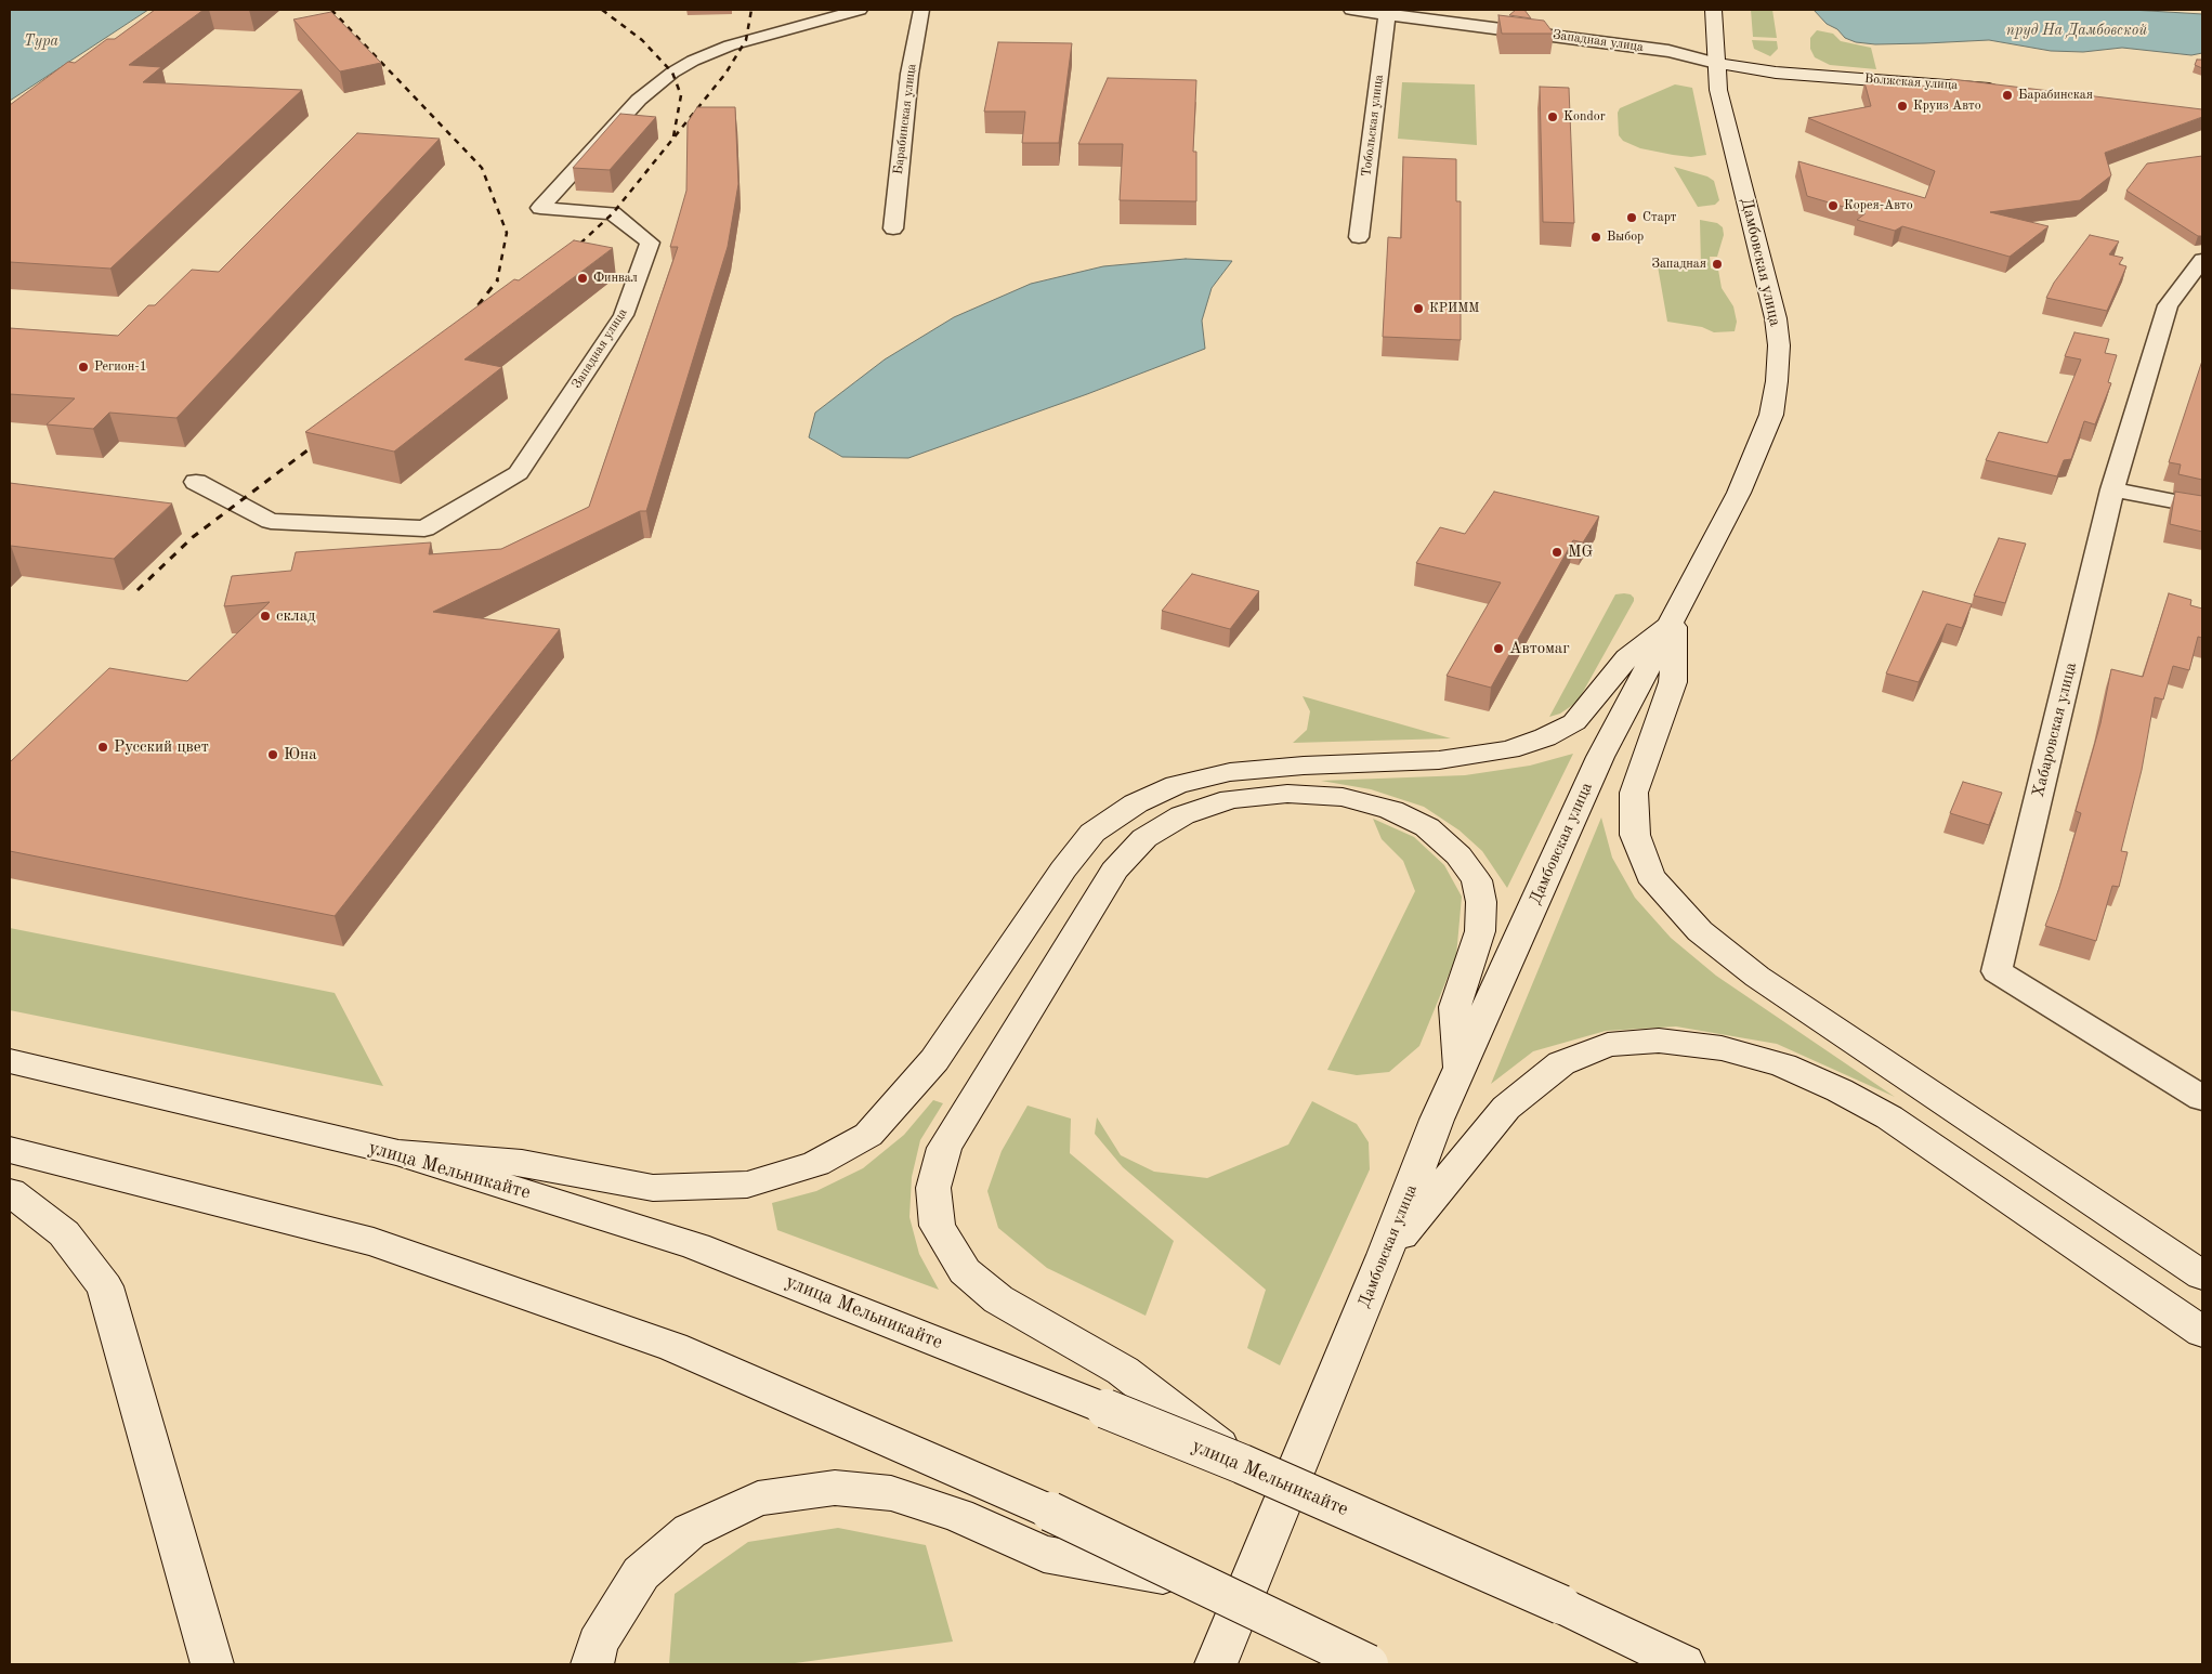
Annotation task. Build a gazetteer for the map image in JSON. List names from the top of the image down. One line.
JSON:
{"streets":{"main road":["Волжская улица","Дамбовская улица","улица Мельникайте"],"street":["Западная улица","Барабинская улица","Тобольская улица","Хабаровская улица"]},"crossings":[["Западная улица","Волжская улица"],["Западная улица","Тобольская улица"],["Западная улица","Дамбовская улица"],["Волжская улица","Дамбовская улица"]],"water":["пруд На Дамбовской","Тура"],"places":["Барабинская","Круиз Авто","Kondor","Корея-Авто","Старт","Выбор","Западная","Финвал","КРИММ","Регион-1","MG","склад","Автомаг","Русский цвет","Юна"]}
